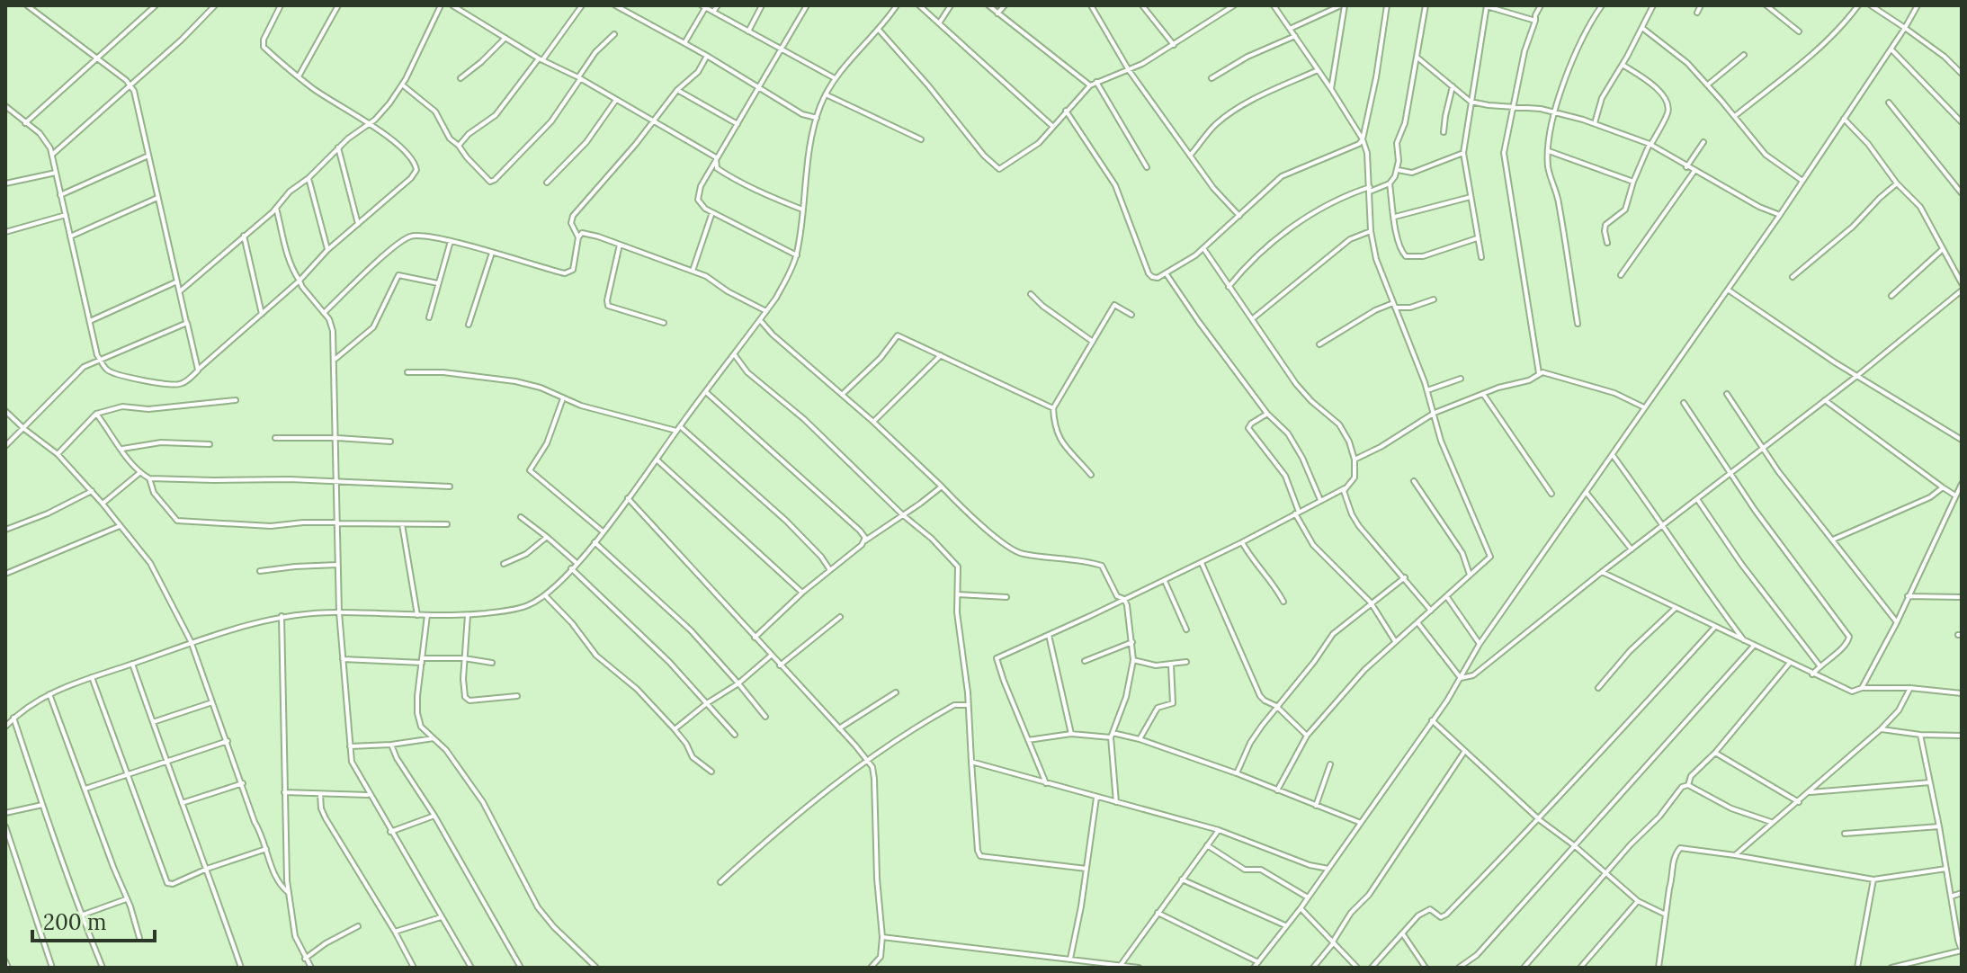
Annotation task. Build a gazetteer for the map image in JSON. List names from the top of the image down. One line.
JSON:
{"scale_bar":"200 m"}
